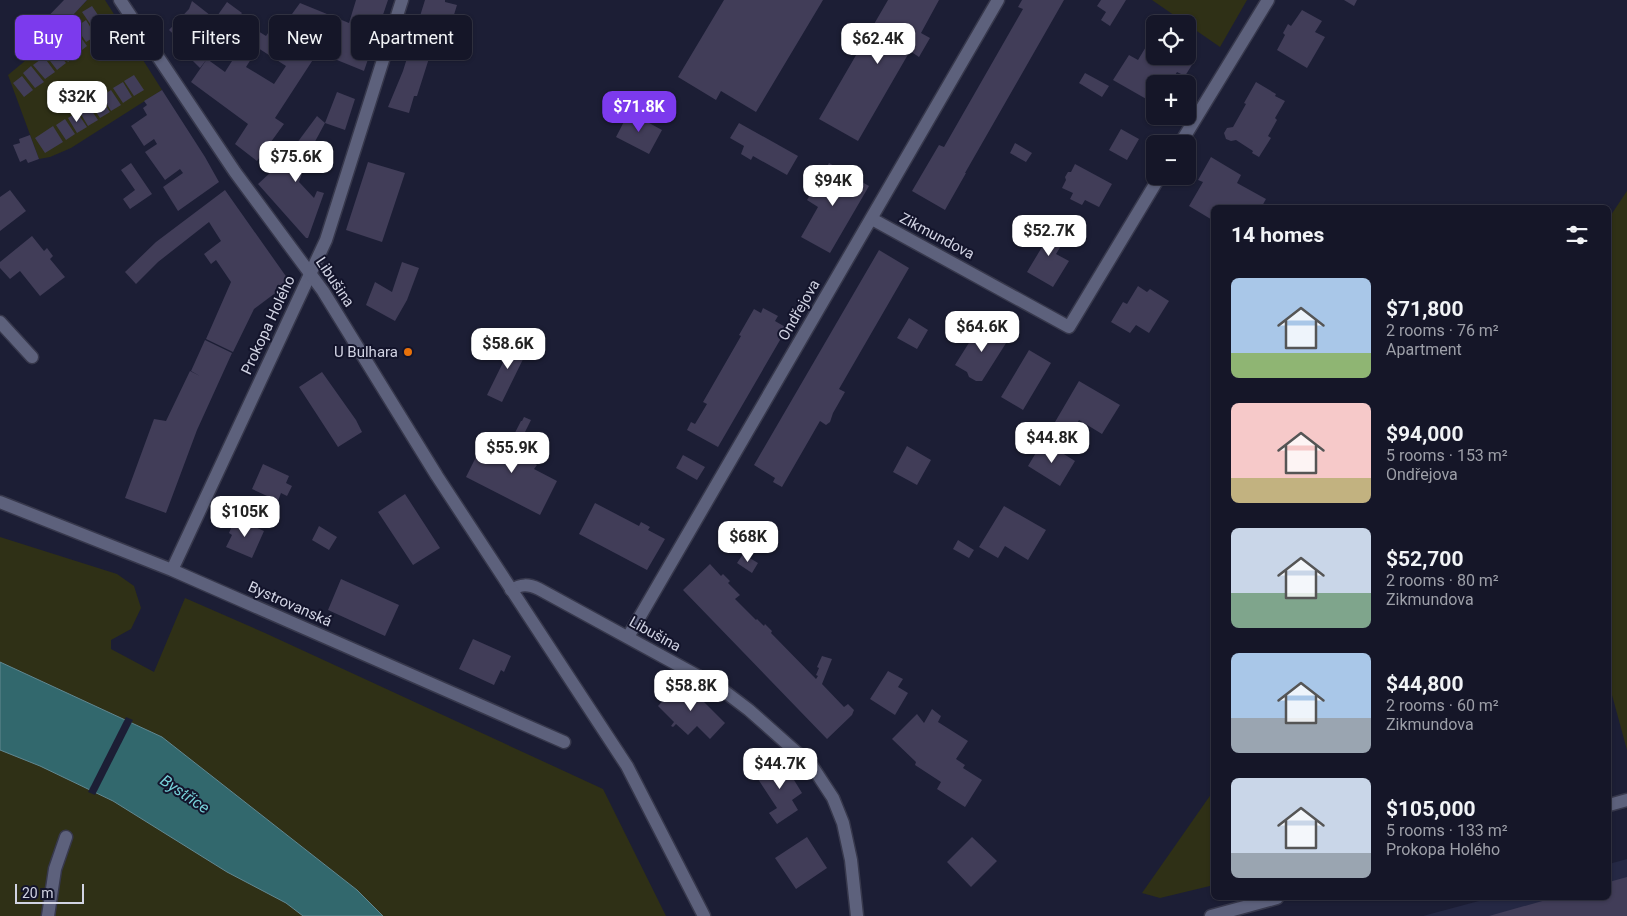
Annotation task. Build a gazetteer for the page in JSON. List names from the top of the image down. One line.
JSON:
{"streets":{"street":["Zikmundova","Libušina","Ondřejova","Prokopa Holého","Bystrovanská"]},"crossings":[["Zikmundova","Ondřejova"],["Libušina","Ondřejova"],["Libušina","Prokopa Holého"],["Prokopa Holého","Bystrovanská"]],"water":["Bystřice"],"places":["U Bulhara"],"scale_bar":"20 m","page":{"map_buttons":["+","−"],"chip":["Buy","Rent","Filters","New","Apartment"],"price":["$62.4K","$32K","$71.8K","$75.6K","$94K","$52.7K","$64.6K","$58.6K","$44.8K","$55.9K","$105K","$68K","$58.8K","$44.7K"],"heading":"14 homes","list":[{"name":"$71,800","note":"2 rooms · 76 m² · Apartment"},{"name":"$94,000","note":"5 rooms · 153 m² · Ondřejova"},{"name":"$52,700","note":"2 rooms · 80 m² · Zikmundova"},{"name":"$44,800","note":"2 rooms · 60 m² · Zikmundova"},{"name":"$105,000","note":"5 rooms · 133 m² · Prokopa Holého"}],"scale":"20 m"}}
